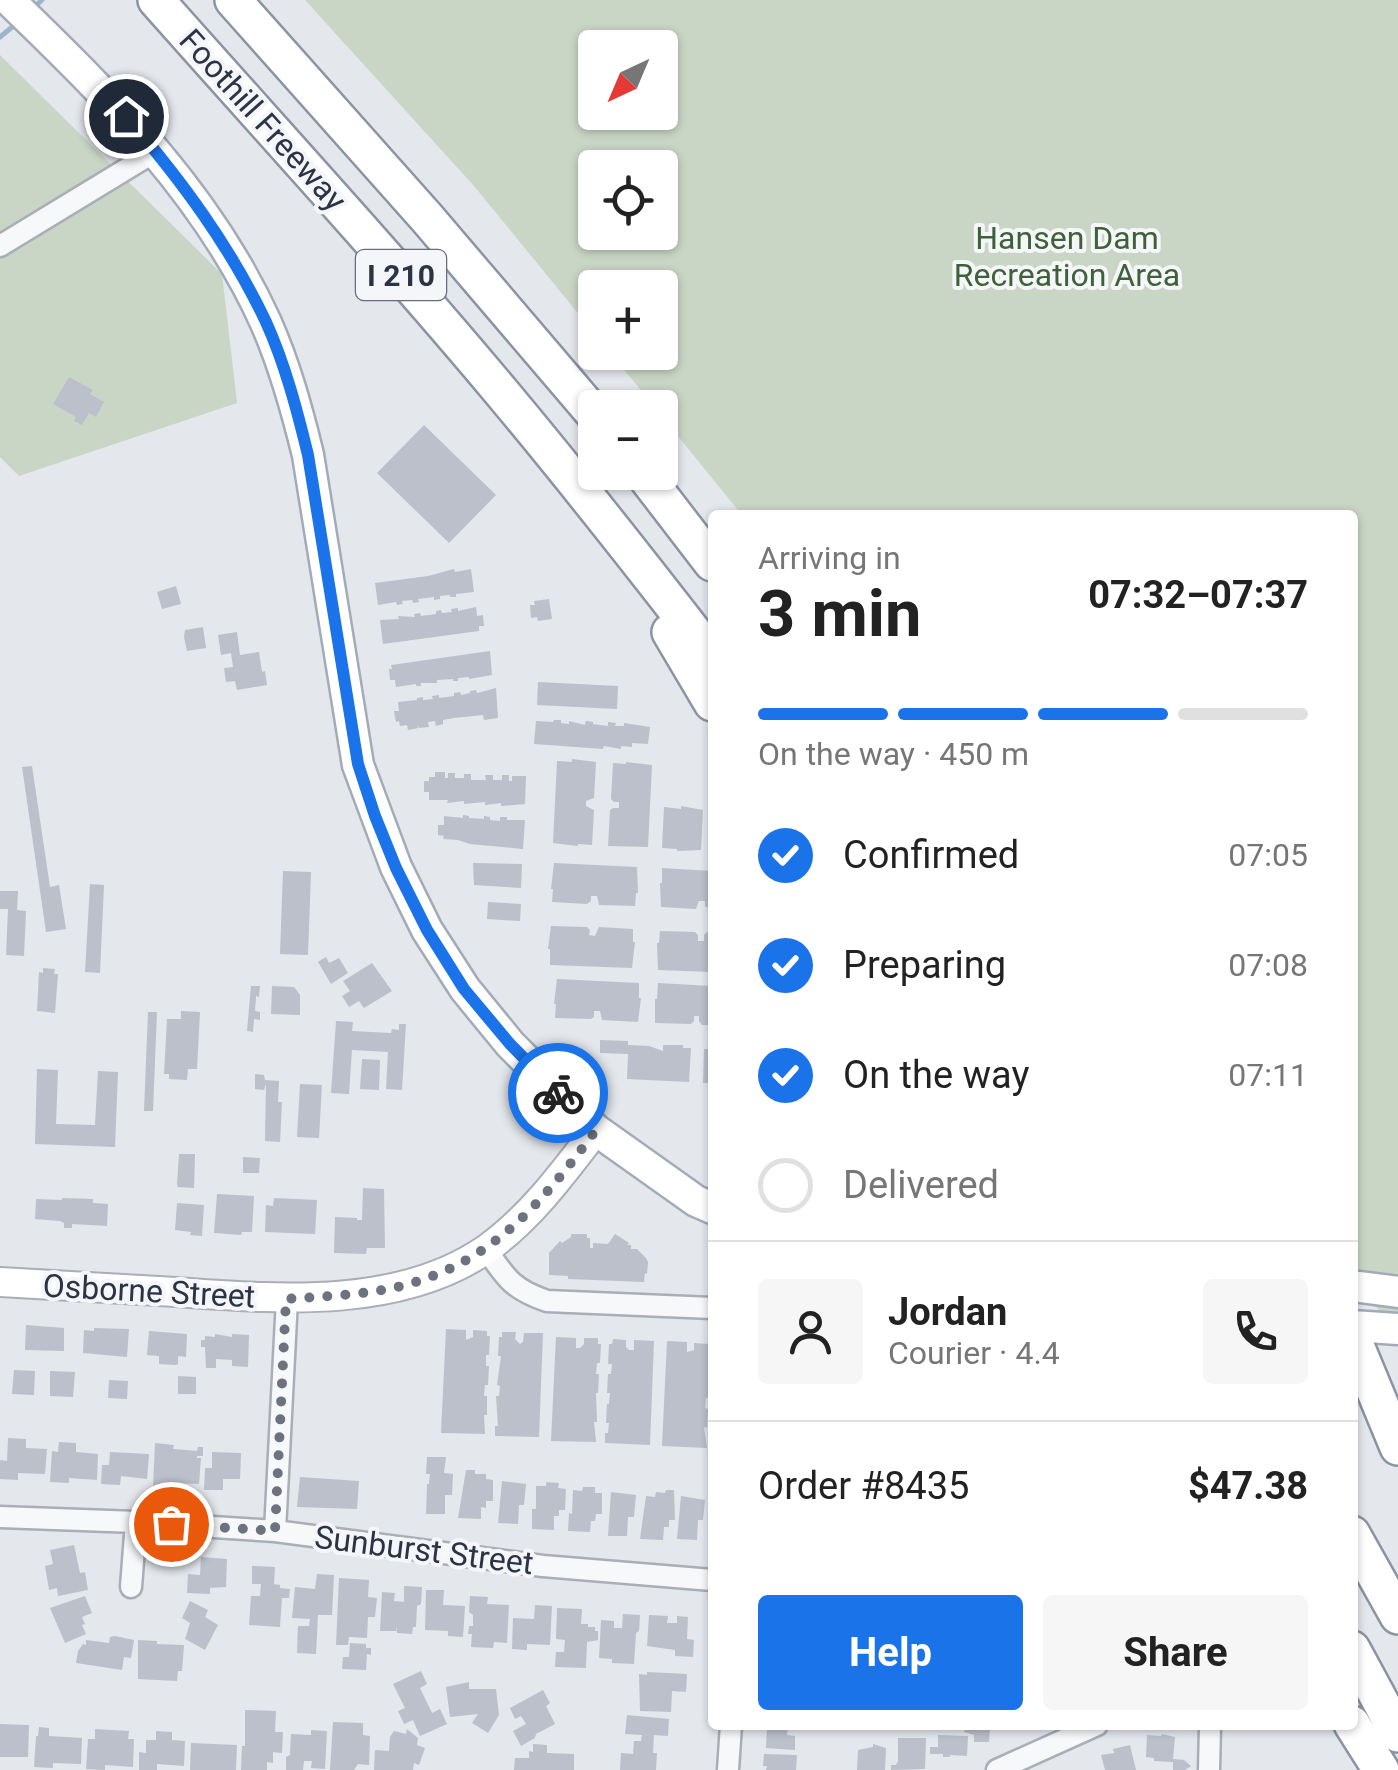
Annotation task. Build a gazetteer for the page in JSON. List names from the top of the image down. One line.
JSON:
{"streets":{"highway":["Foothill Freeway","I 210"],"main road":["Osborne Street"],"street":["Sunburst Street"]},"parks":["Hansen Dam Recreation Area"],"north":"bottom left","page":{"map_buttons":["+","−"],"heading":["3 min","Arriving in","07:32–07:37"],"panel":["Jordan","Courier · 4.4","Order #8435","$47.38"],"bar":"On the way · 450 m","list":[["Confirmed","07:05"],["Preparing","07:08"],["On the way","07:11"],"Delivered"],"buttons":["Help","Share"]}}
